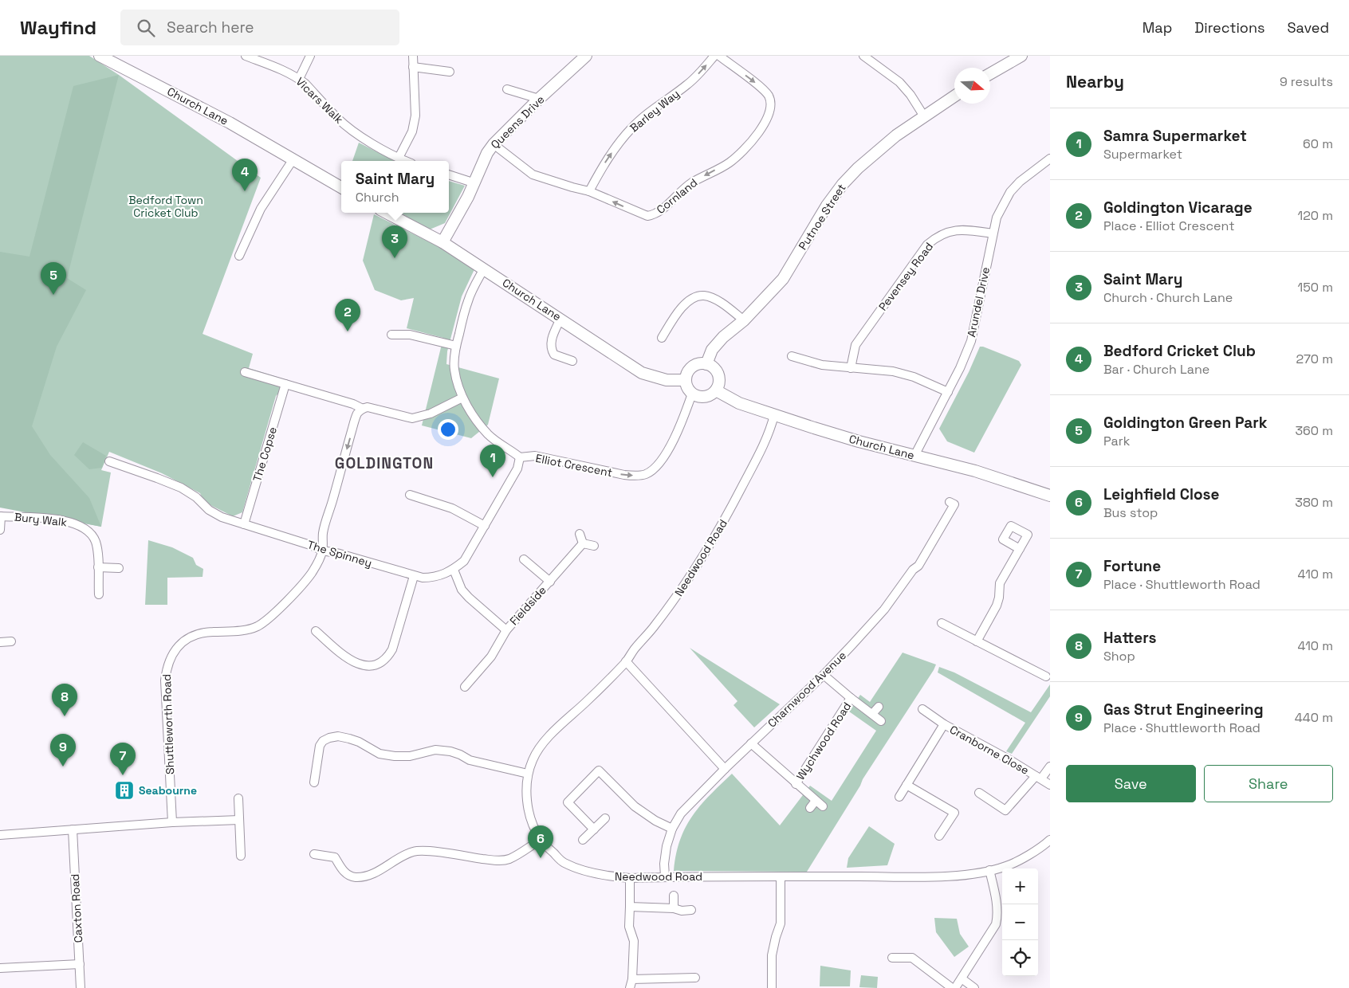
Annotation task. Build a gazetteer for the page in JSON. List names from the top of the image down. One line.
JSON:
{"streets":{"street":["Vicars Walk","Church Lane","Barley Way","Queens Drive","Cornland","Putnoe Street","Pevensey Road","Arundel Drive","The Copse","Elliot Crescent","Bury Walk","The Spinney","Needwood Road","Fieldside","Charnwood Avenue","Shuttleworth Road","Wychwood Road","Cranborne Close","Caxton Road"]},"crossings":[["Church Lane","Queens Drive"],["Church Lane","Putnoe Street"],["Church Lane","Arundel Drive"],["Church Lane","Elliot Crescent"],["Church Lane","Needwood Road"],["Barley Way","Cornland"],["Queens Drive","Cornland"],["Putnoe Street","Elliot Crescent"],["Pevensey Road","Arundel Drive"],["The Copse","The Spinney"],["Elliot Crescent","The Spinney"],["The Spinney","Fieldside"],["The Spinney","Shuttleworth Road"],["Needwood Road","Charnwood Avenue"],["Charnwood Avenue","Wychwood Road"]],"one_way":["Barley Way","Elliot Crescent"],"districts":["GOLDINGTON"],"parks":["Bedford Town Cricket Club"],"places":{"building":["Seabourne"]},"north":"right","page":{"header":"Wayfind","search":"Search here","nav":["Map","Directions","Saved"],"heading":["Nearby","9 results"],"list":[{"mark":"1","name":"Samra Supermarket","note":"Supermarket","value":"60 m"},{"mark":"2","name":"Goldington Vicarage","note":"Place · Elliot Crescent","value":"120 m"},{"mark":"3","name":"Saint Mary","note":"Church · Church Lane","value":"150 m"},{"mark":"4","name":"Bedford Cricket Club","note":"Bar · Church Lane","value":"270 m"},{"mark":"5","name":"Goldington Green Park","note":"Park","value":"360 m"},{"mark":"6","name":"Leighfield Close","note":"Bus stop","value":"380 m"},{"mark":"7","name":"Fortune","note":"Place · Shuttleworth Road","value":"410 m"},{"mark":"8","name":"Hatters","note":"Shop","value":"410 m"},{"mark":"9","name":"Gas Strut Engineering","note":"Place · Shuttleworth Road","value":"440 m"}],"pins":["4","3","5","2","1","8","9","7","6"],"popup":["Saint Mary","Church"],"buttons":["Save","Share"],"map_buttons":["+","−"]}}
